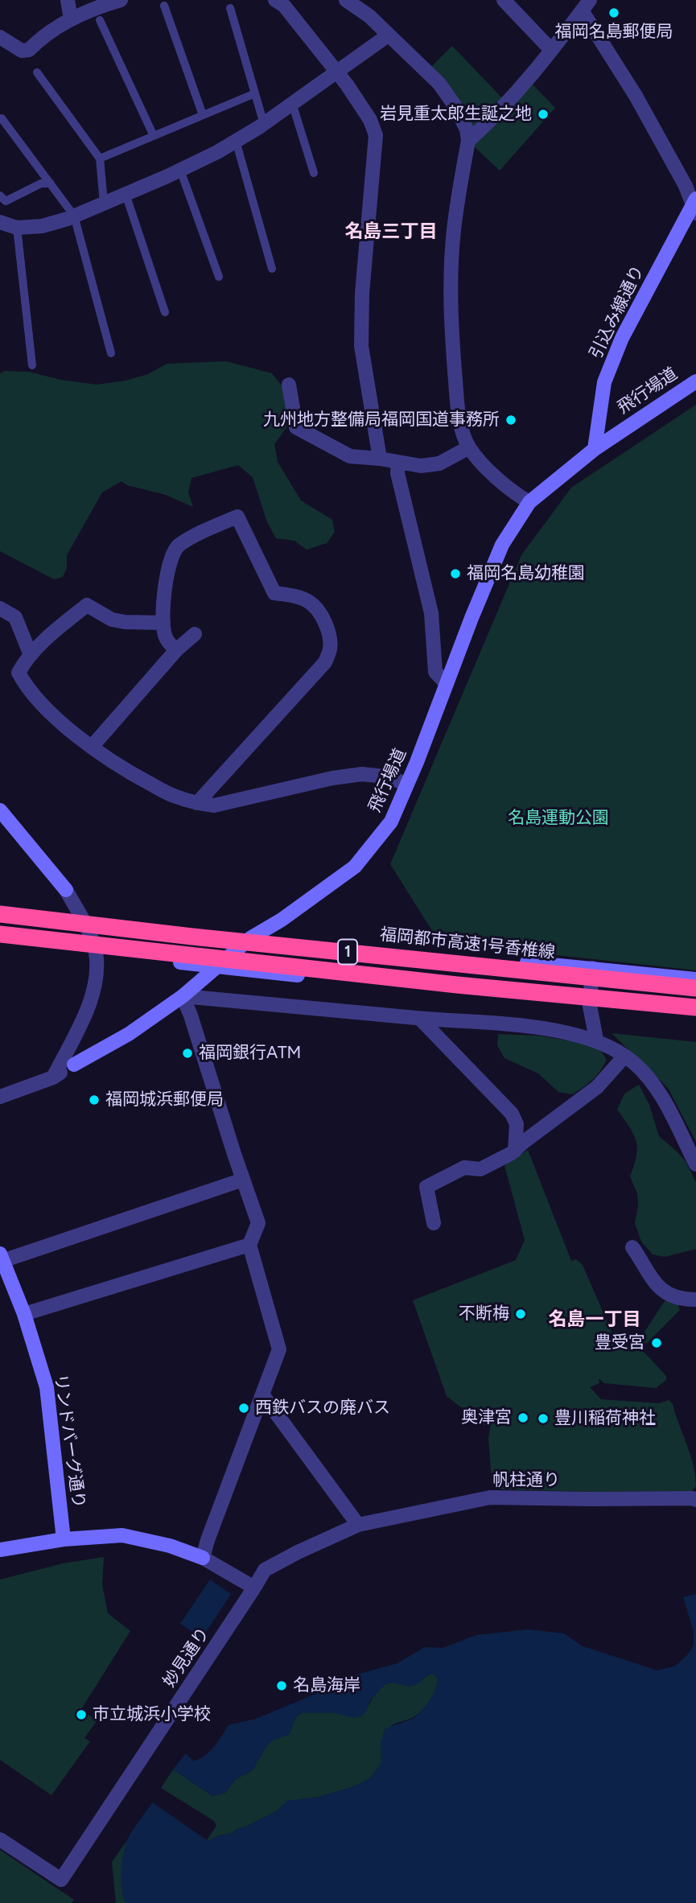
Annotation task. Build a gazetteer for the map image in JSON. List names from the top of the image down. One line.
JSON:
{"streets":{"highway":["福岡都市高速1号香椎線","1"],"street":["引込み線通り","飛行場道","リンドバーグ通り","帆柱通り","妙見通り"]},"crossings":[["引込み線通り","飛行場道"],["帆柱通り","妙見通り"]],"districts":["名島三丁目","名島一丁目"],"parks":["名島運動公園"],"places":["福岡名島郵便局","岩見重太郎生誕之地","九州地方整備局福岡国道事務所","福岡名島幼稚園","福岡銀行ATM","福岡城浜郵便局","不断梅","豊受宮","西鉄バスの廃バス","奥津宮","豊川稲荷神社","名島海岸","市立城浜小学校"]}
